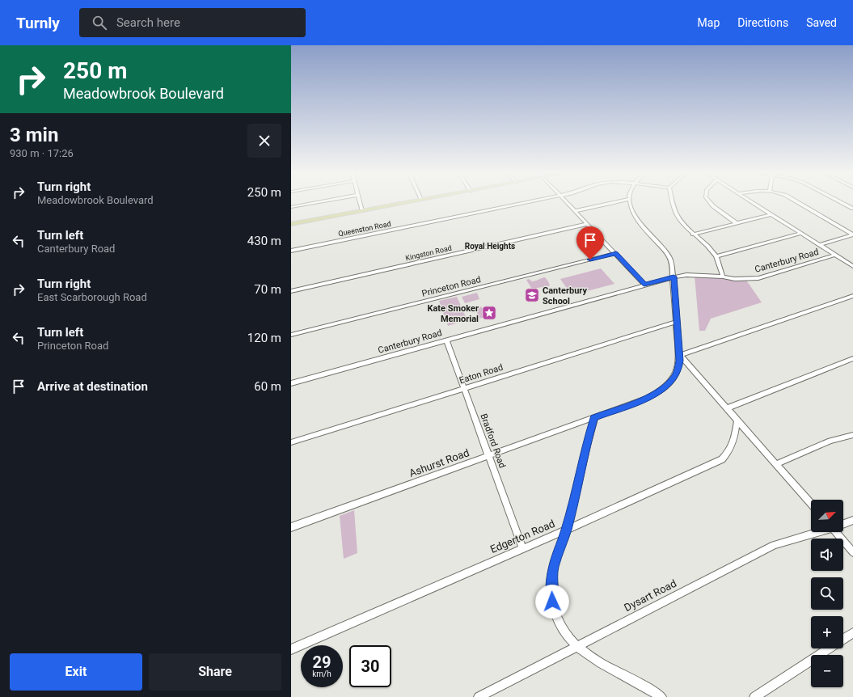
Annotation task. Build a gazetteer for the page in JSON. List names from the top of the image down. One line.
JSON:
{"streets":{"street":["Queenston Road","Kingston Road","Canterbury Road","Princeton Road","Eaton Road","Bradford Road","Ashurst Road","Edgerton Road","Dysart Road"]},"crossings":[["Canterbury Road","Bradford Road"],["Eaton Road","Bradford Road"],["Bradford Road","Ashurst Road"],["Bradford Road","Edgerton Road"]],"districts":["Royal Heights"],"places":{"school or university":["Canterbury School"],"place":["Kate Smoker Memorial"]},"north":"top right","page":{"header":"Turnly","search":"Search here","nav":["Map","Directions","Saved"],"turn":["250 m","Meadowbrook Boulevard"],"heading":["3 min","930 m · 17:26"],"list":[{"name":"Turn right","note":"Meadowbrook Boulevard","value":"250 m"},{"name":"Turn left","note":"Canterbury Road","value":"430 m"},{"name":"Turn right","note":"East Scarborough Road","value":"70 m"},{"name":"Turn left","note":"Princeton Road","value":"120 m"},{"name":"Arrive at destination","value":"60 m"}],"map_buttons":["+","−"],"speed":"29 km/h","limit":"30","buttons":["Exit","Share"]}}
